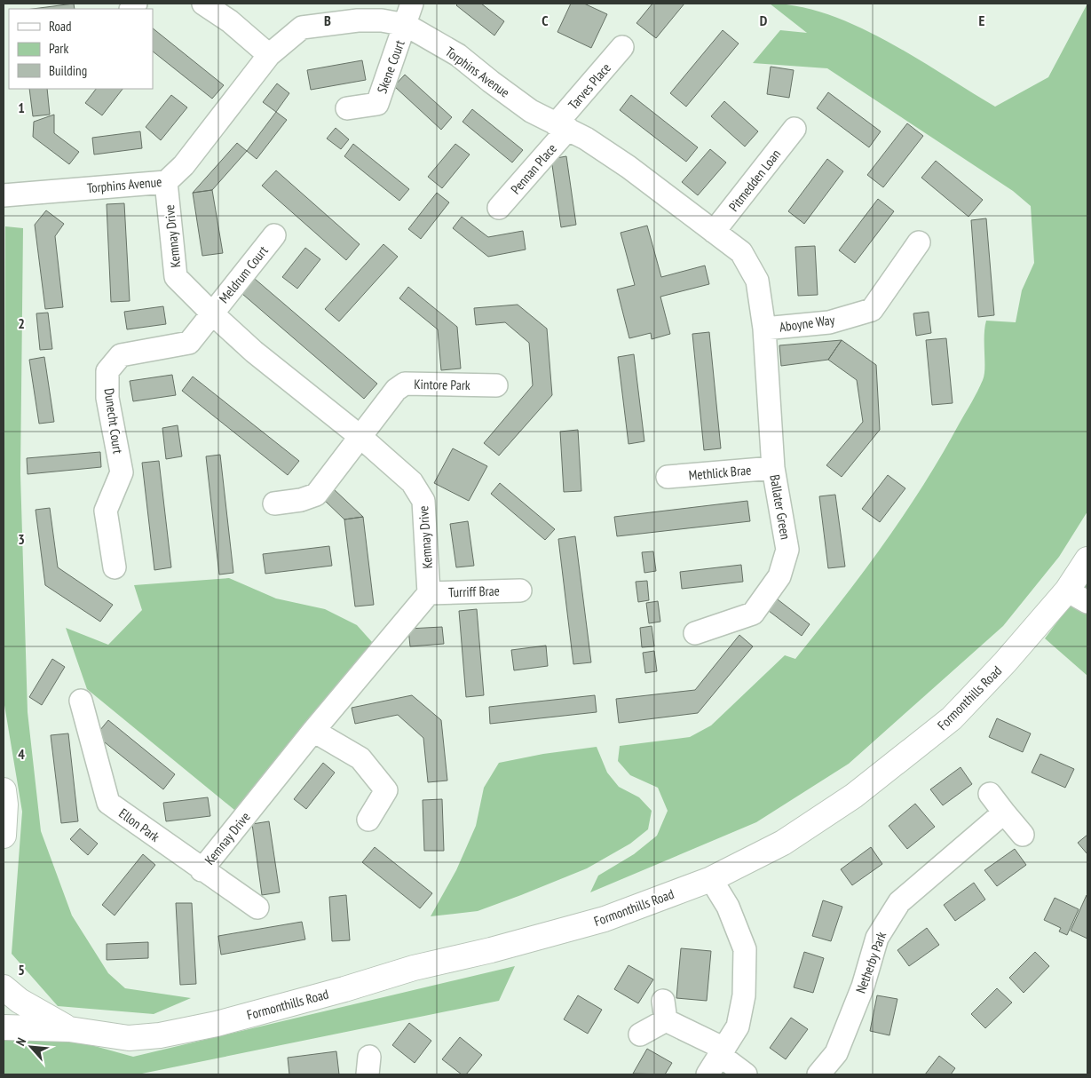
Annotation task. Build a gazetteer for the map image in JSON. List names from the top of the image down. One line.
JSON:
{"streets":{"street":["Skene Court","Torphins Avenue","Tarves Place","Pennan Place","Pitmedden Loan","Kemnay Drive","Meldrum Court","Aboyne Way","Kintore Park","Dunecht Court","Methlick Brae","Ballater Green","Turriff Brae","Formonthills Road","Ellon Park","Netherby Park"]},"crossings":[["Skene Court","Torphins Avenue"],["Torphins Avenue","Tarves Place"],["Torphins Avenue","Pennan Place"],["Torphins Avenue","Pitmedden Loan"],["Torphins Avenue","Kemnay Drive"],["Torphins Avenue","Aboyne Way"],["Torphins Avenue","Ballater Green"],["Tarves Place","Pennan Place"],["Kemnay Drive","Meldrum Court"],["Kemnay Drive","Kintore Park"],["Kemnay Drive","Dunecht Court"],["Kemnay Drive","Turriff Brae"],["Kemnay Drive","Ellon Park"],["Meldrum Court","Dunecht Court"],["Aboyne Way","Ballater Green"],["Methlick Brae","Ballater Green"]],"legend":["Road","Park","Building"],"north":"top left","grid":{"columns":["B","C","D","E"],"rows":["1","2","3","4","5"]}}
